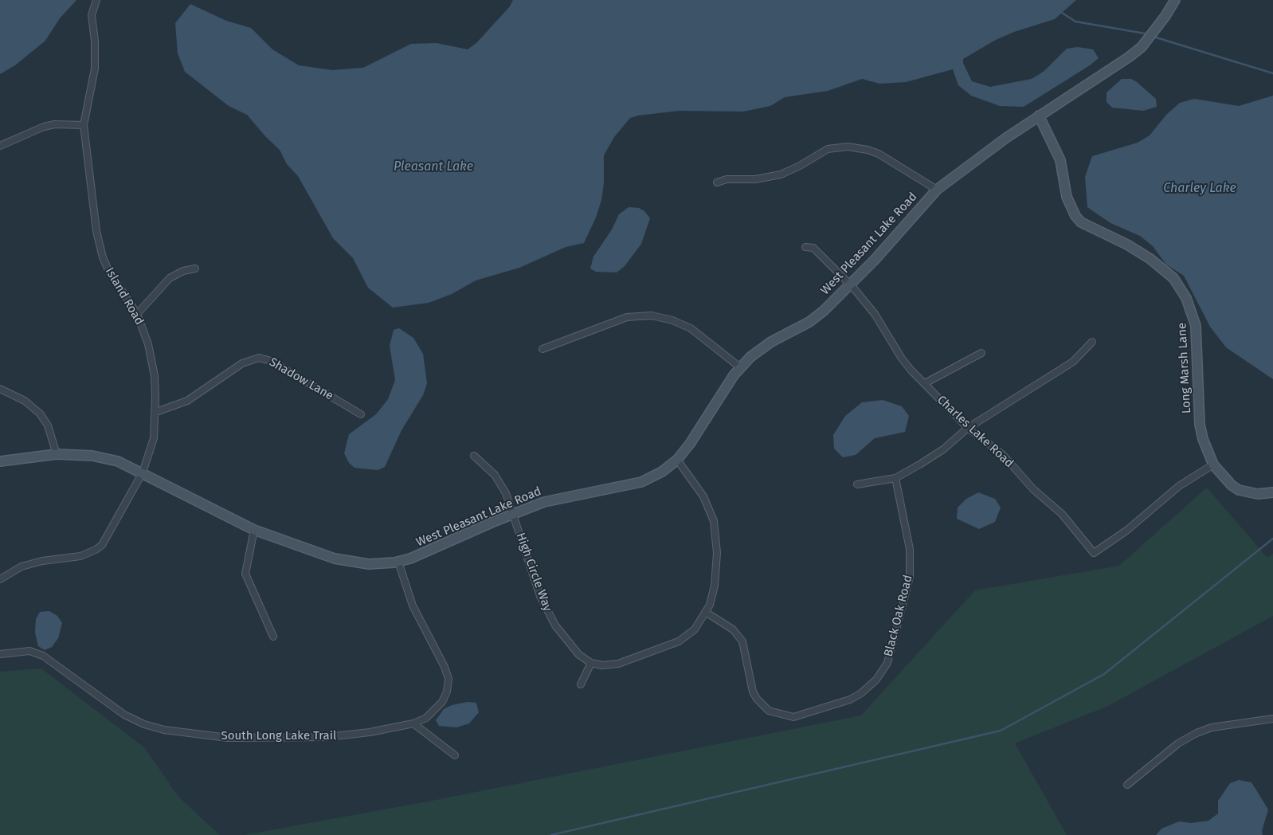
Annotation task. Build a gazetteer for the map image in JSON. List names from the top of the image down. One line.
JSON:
{"streets":{"street":["West Pleasant Lake Road","Island Road","Long Marsh Lane","Shadow Lane","Charles Lake Road","High Circle Way","Black Oak Road","South Long Lake Trail"]},"crossings":[["West Pleasant Lake Road","Island Road"],["West Pleasant Lake Road","Long Marsh Lane"],["West Pleasant Lake Road","Charles Lake Road"],["West Pleasant Lake Road","High Circle Way"],["West Pleasant Lake Road","South Long Lake Trail"],["Island Road","Shadow Lane"],["Long Marsh Lane","Charles Lake Road"],["High Circle Way","Black Oak Road"]],"water":["Pleasant Lake","Charley Lake"]}
